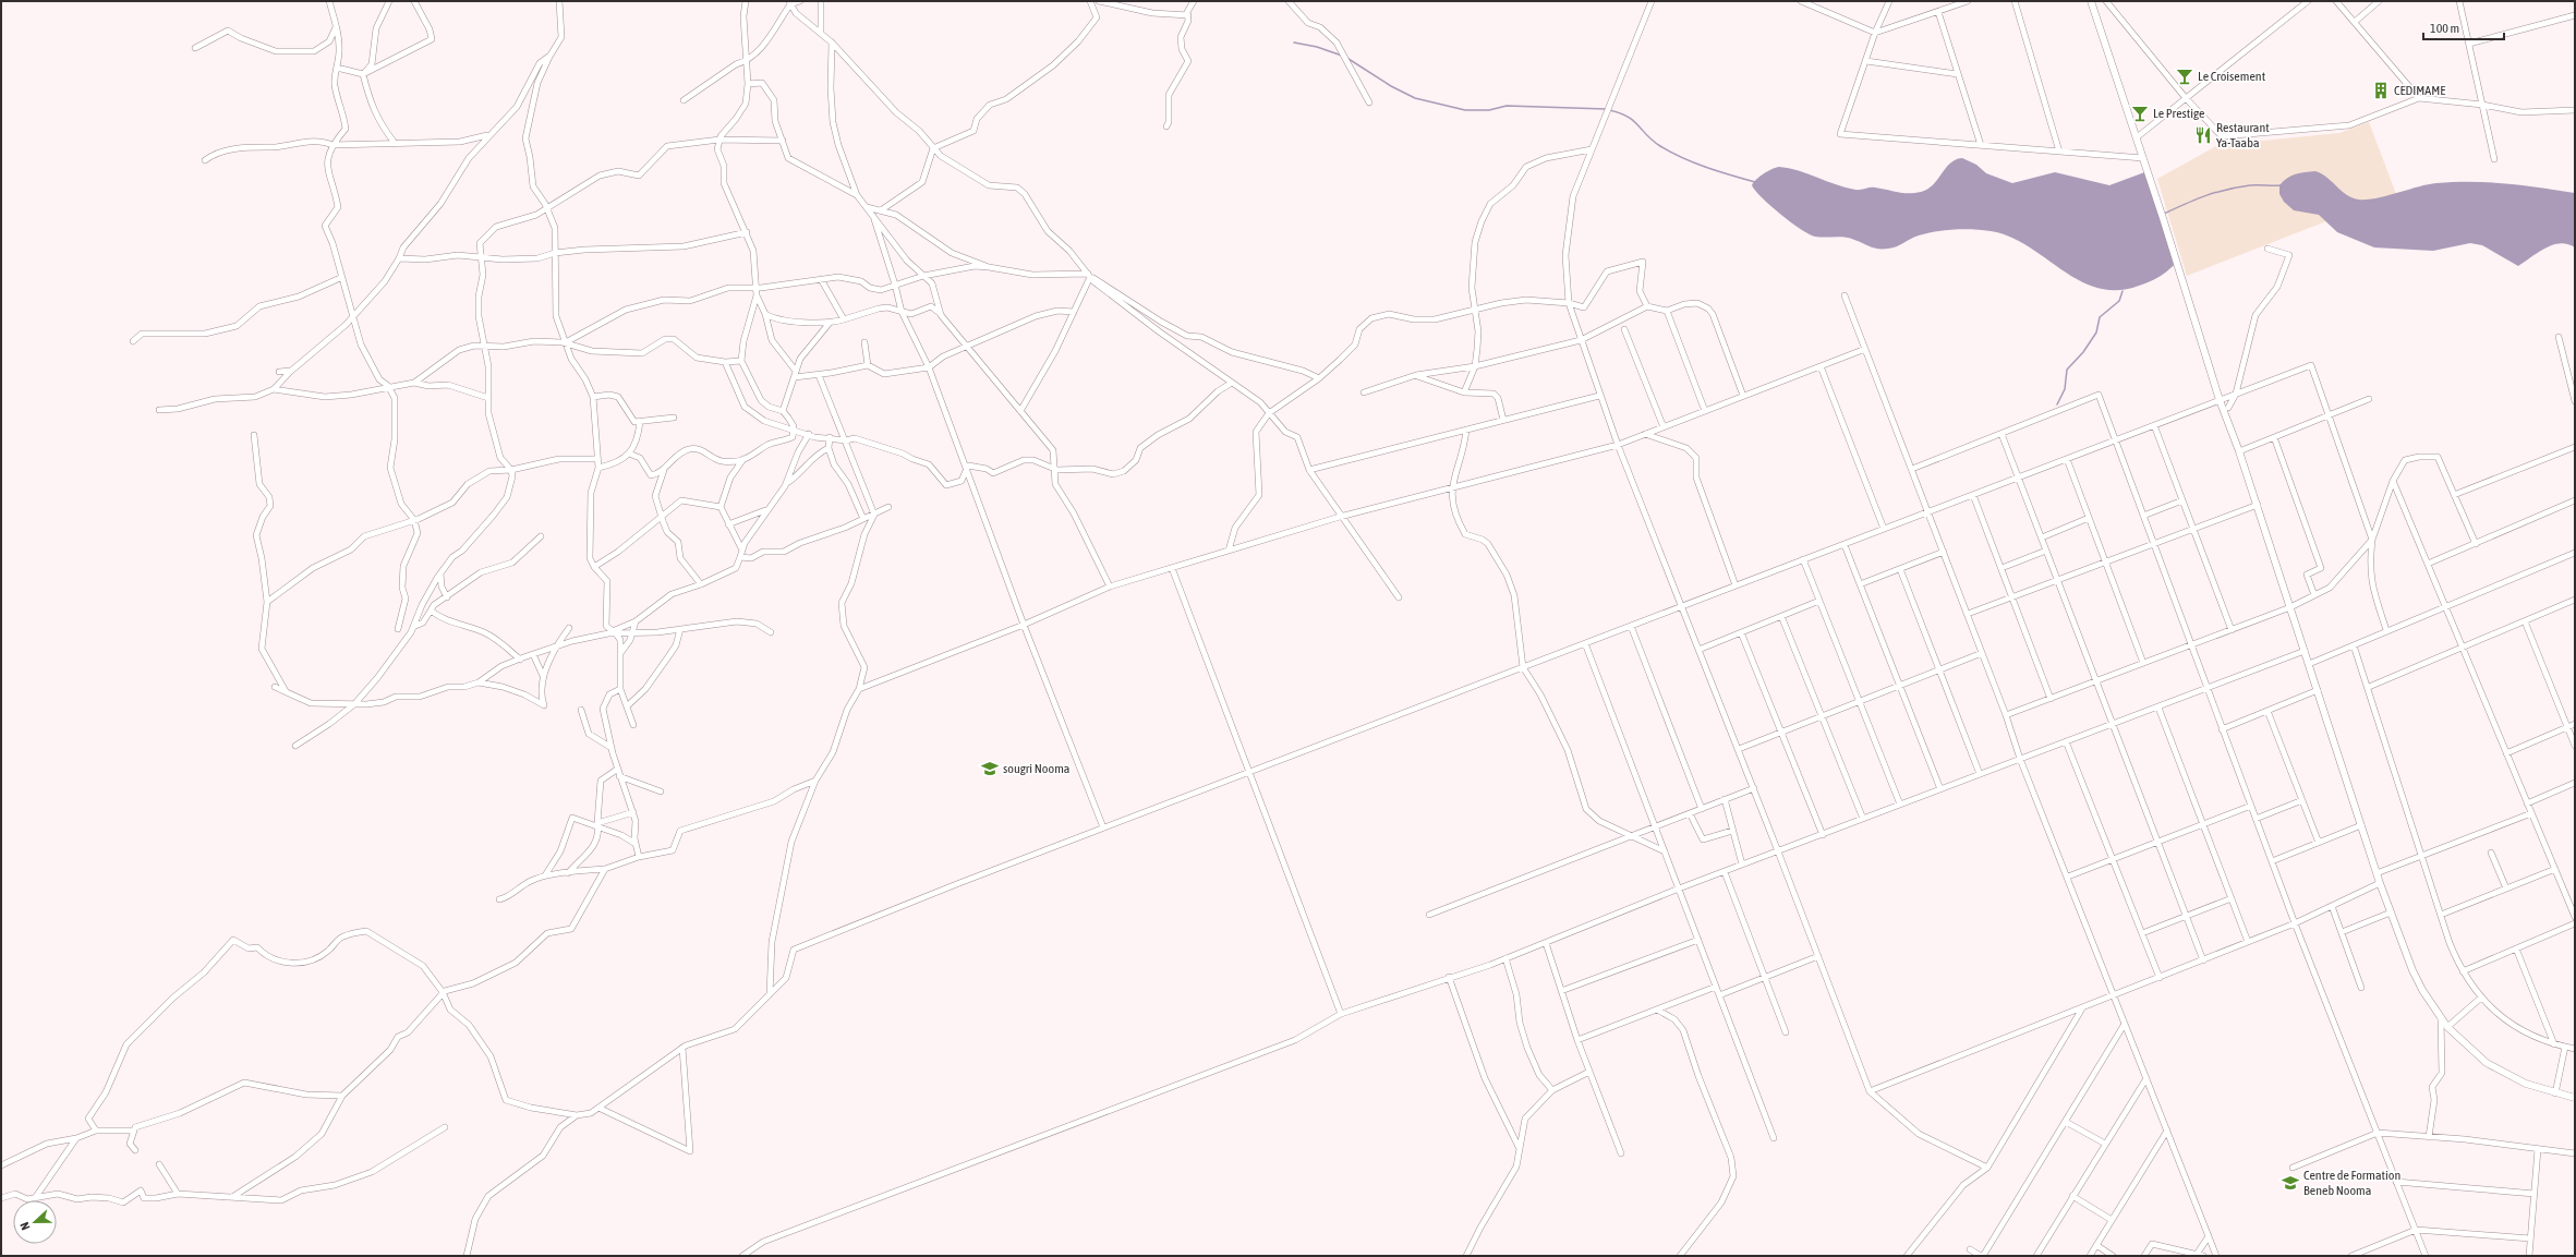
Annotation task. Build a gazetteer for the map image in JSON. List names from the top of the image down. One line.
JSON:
{"places":{"bar":["Le Croisement","Le Prestige"],"building":["CEDIMAME"],"restaurant":["Restaurant Ya-Taaba"],"school or university":["sougri Nooma","Centre de Formation Beneb Nooma"]},"scale_bar":"100 m","north":"left"}
